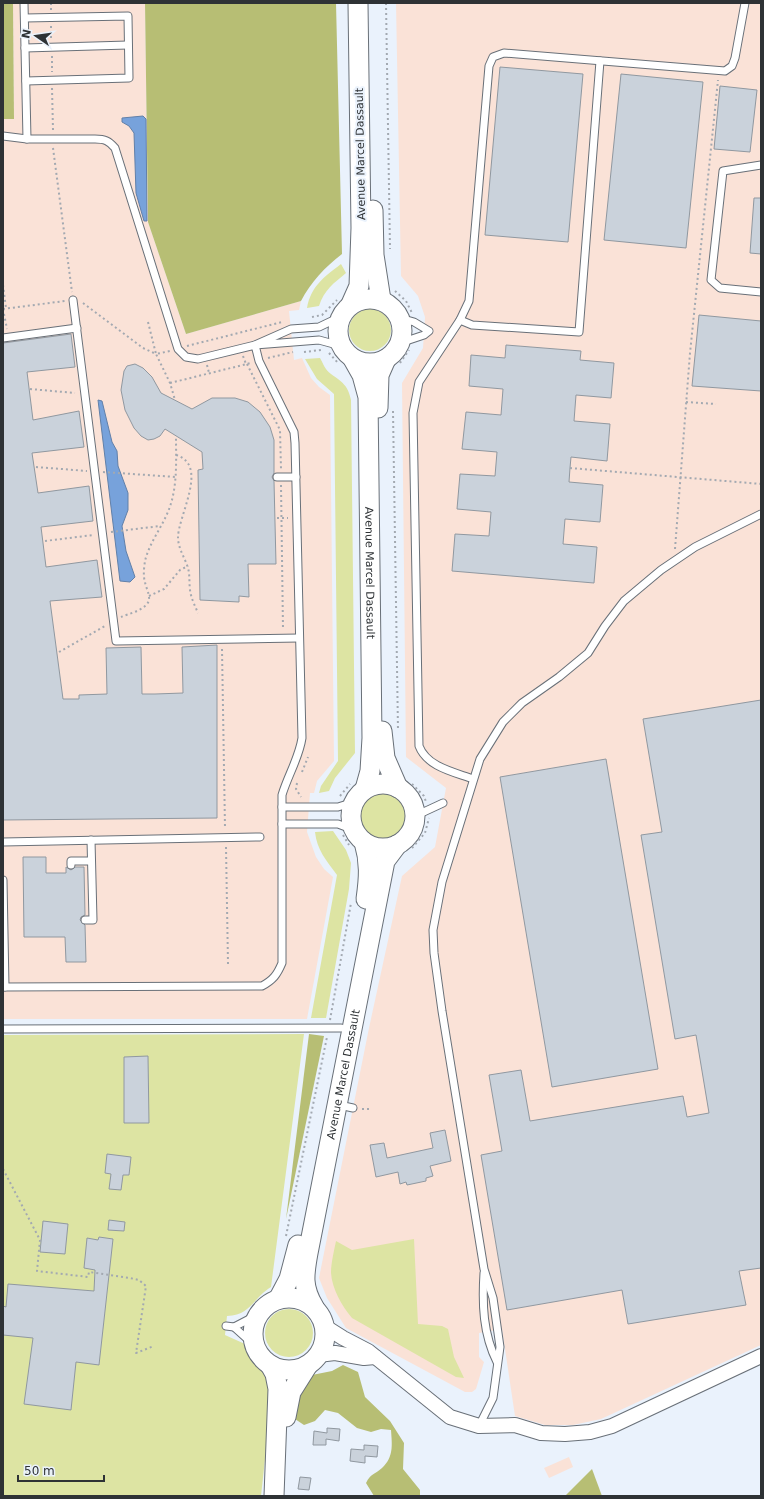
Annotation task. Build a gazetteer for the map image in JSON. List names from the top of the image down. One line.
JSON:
{"streets":{"main road":["Avenue Marcel Dassault"]},"scale_bar":"50 m","north":"left"}
